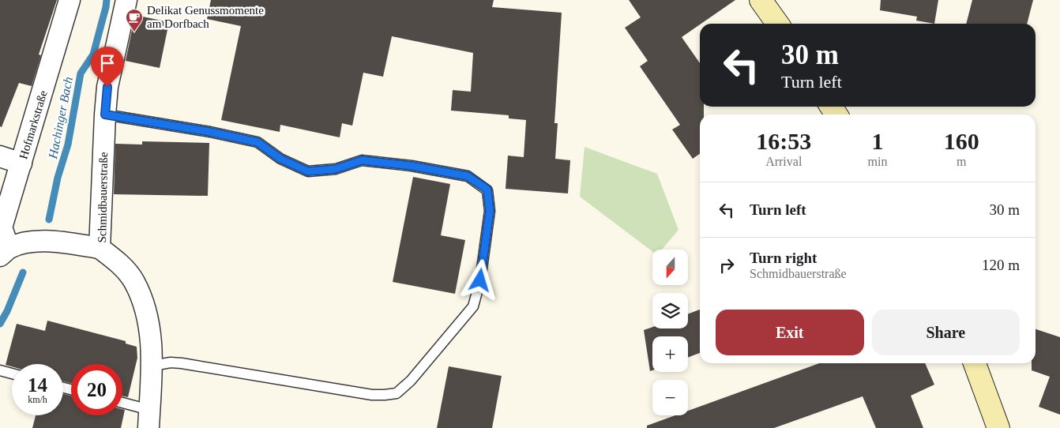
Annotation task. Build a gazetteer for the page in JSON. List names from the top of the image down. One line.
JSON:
{"streets":{"street":["Hofmarkstraße","Schmidbauerstraße"]},"crossings":[["Hofmarkstraße","Schmidbauerstraße"]],"water":["Hachinger Bach"],"places":{"cafe":["Delikat Genussmomente am Dorfbach"]},"north":"bottom","page":{"turn":["30 m","Turn left"],"eta":["16:53","Arrival","1","min","160","m"],"list":[{"name":"Turn left","value":"30 m"},{"name":"Turn right","note":"Schmidbauerstraße","value":"120 m"}],"map_buttons":["+","−"],"buttons":["Exit","Share"],"speed":"14 km/h","limit":"20"}}
